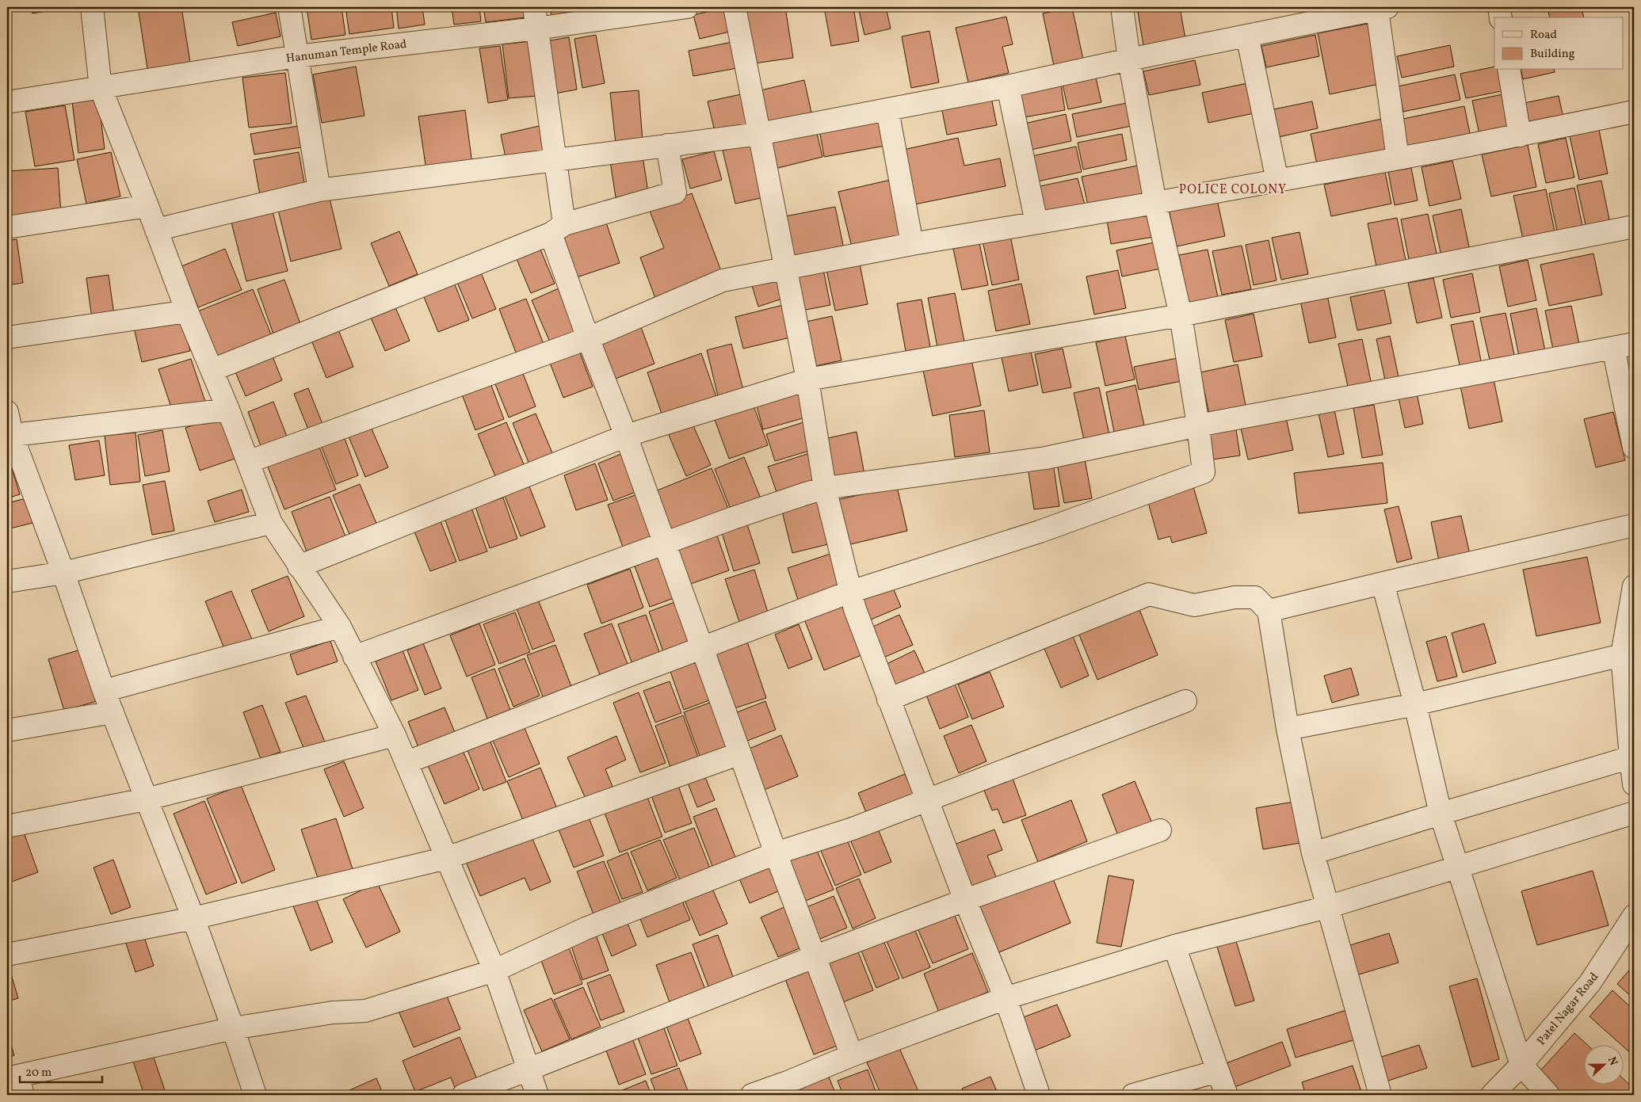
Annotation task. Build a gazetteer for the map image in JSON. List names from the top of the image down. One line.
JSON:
{"streets":{"street":["Hanuman Temple Road","Patel Nagar Road"]},"districts":["POLICE COLONY"],"legend":["Road","Building"],"scale_bar":"20 m","north":"right"}
